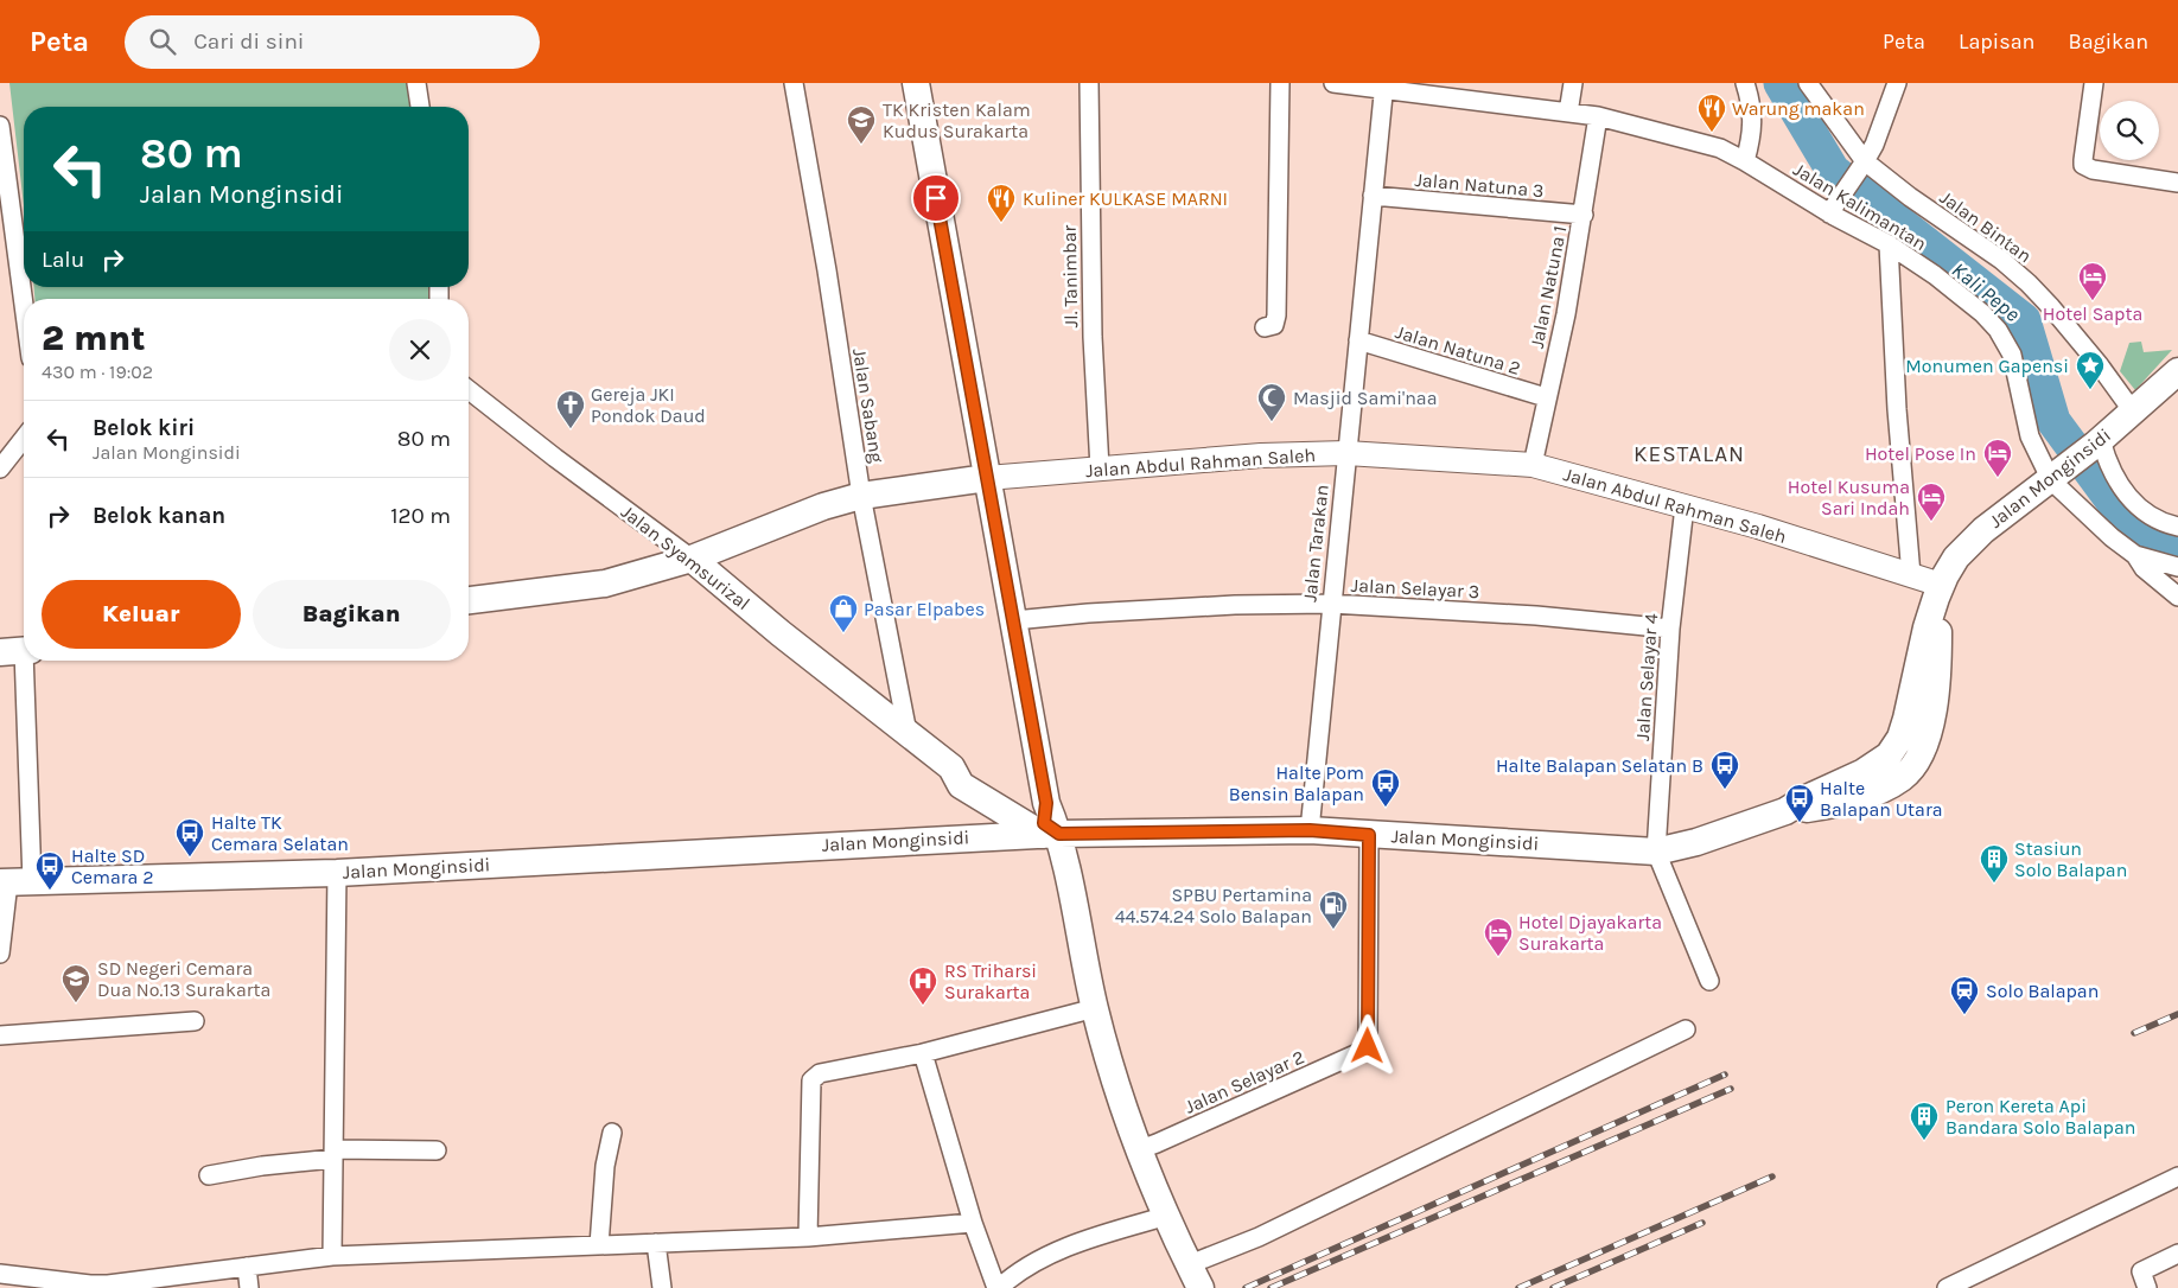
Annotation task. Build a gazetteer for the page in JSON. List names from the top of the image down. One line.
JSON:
{"streets":{"main road":["Jalan Abdul Rahman Saleh","Jalan Monginsidi","Jalan Syamsurizal"],"street":["Jalan Natuna 3","Jalan Kalimantan","Jalan Bintan","Jl. Tanimbar","Jalan Natuna 1","Jalan Natuna 2","Jalan Sabang","Jalan Tarakan","Jalan Selayar 3","Jalan Selayar 4","Jalan Selayar 2"]},"crossings":[["Jalan Natuna 3","Jalan Natuna 1"],["Jalan Natuna 3","Jalan Tarakan"],["Jalan Kalimantan","Jalan Natuna 1"],["Jalan Kalimantan","Jalan Monginsidi"],["Jalan Kalimantan","Jalan Tarakan"],["Jalan Bintan","Jalan Monginsidi"],["Jl. Tanimbar","Jalan Abdul Rahman Saleh"],["Jalan Natuna 1","Jalan Natuna 2"],["Jalan Natuna 1","Jalan Abdul Rahman Saleh"],["Jalan Natuna 2","Jalan Tarakan"],["Jalan Sabang","Jalan Abdul Rahman Saleh"],["Jalan Sabang","Jalan Syamsurizal"],["Jalan Abdul Rahman Saleh","Jalan Monginsidi"],["Jalan Abdul Rahman Saleh","Jalan Tarakan"],["Jalan Abdul Rahman Saleh","Jalan Syamsurizal"],["Jalan Abdul Rahman Saleh","Jalan Selayar 4"],["Jalan Monginsidi","Jalan Tarakan"],["Jalan Monginsidi","Jalan Syamsurizal"],["Jalan Monginsidi","Jalan Selayar 4"],["Jalan Monginsidi","Jalan Selayar 2"],["Jalan Tarakan","Jalan Selayar 3"],["Jalan Selayar 3","Jalan Selayar 4"]],"districts":["KESTALAN"],"water":["Kali Pepe"],"places":{"restaurant":["Warung makan","Kuliner KULKASE MARNI"],"school or university":["TK Kristen Kalam Kudus Surakarta","SD Negeri Cemara Dua No.13 Surakarta"],"hotel":["Hotel Sapta","Hotel Pose In","Hotel Kusuma Sari Indah","Hotel Djayakarta Surakarta"],"place":["Monumen Gapensi"],"mosque":["Masjid Sami'naa"],"church":["Gereja JKI Pondok Daud"],"shop":["Pasar Elpabes"],"bus stop":["Halte Balapan Selatan B","Halte Pom Bensin Balapan","Halte Balapan Utara","Halte TK Cemara Selatan","Halte SD Cemara 2"],"building":["Stasiun Solo Balapan","Peron Kereta Api Bandara Solo Balapan"],"fuel station":["SPBU Pertamina 44.574.24 Solo Balapan"],"hospital":["RS Triharsi Surakarta"],"station":["Solo Balapan"]},"page":{"header":"Peta","search":"Cari di sini","nav":["Peta","Lapisan","Bagikan"],"turn":["80 m","Jalan Monginsidi"],"then":"Lalu","heading":["2 mnt","430 m · 19:02"],"list":[{"name":"Belok kiri","note":"Jalan Monginsidi","value":"80 m"},{"name":"Belok kanan","value":"120 m"}],"buttons":["Keluar","Bagikan"]}}
